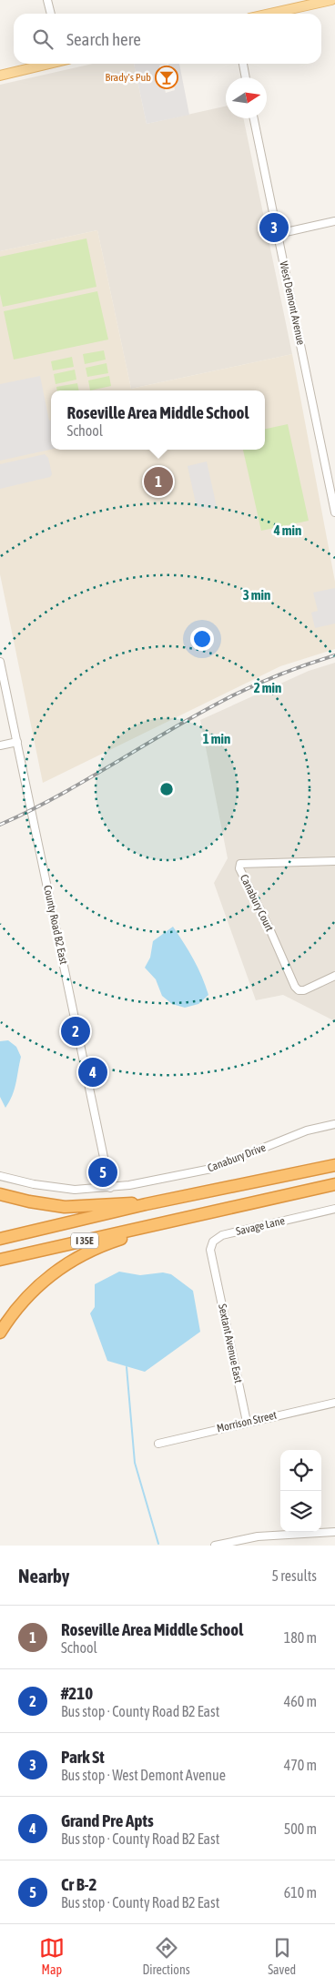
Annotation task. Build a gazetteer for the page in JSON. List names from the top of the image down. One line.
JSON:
{"streets":{"highway":["I 35E"],"street":["West Demont Avenue","Canabury Court","County Road B2 East","Canabury Drive","Savage Lane","Sextant Avenue East","Morrison Street"]},"crossings":[["County Road B2 East","Canabury Drive"],["Savage Lane","Sextant Avenue East"],["Sextant Avenue East","Morrison Street"]],"places":{"bar":["Brady's Pub"]},"north":"right","page":{"search":"Search here","pins":["3","1","2","4","5"],"popup":["Roseville Area Middle School","School"],"heading":["Nearby","5 results"],"list":[{"mark":"1","name":"Roseville Area Middle School","note":"School","value":"180 m"},{"mark":"2","name":"#210","note":"Bus stop · County Road B2 East","value":"460 m"},{"mark":"3","name":"Park St","note":"Bus stop · West Demont Avenue","value":"470 m"},{"mark":"4","name":"Grand Pre Apts","note":"Bus stop · County Road B2 East","value":"500 m"},{"mark":"5","name":"Cr B-2","note":"Bus stop · County Road B2 East","value":"610 m"}],"nav":["Map","Directions","Saved"]},"rings":["4 min","3 min","2 min","1 min"]}
